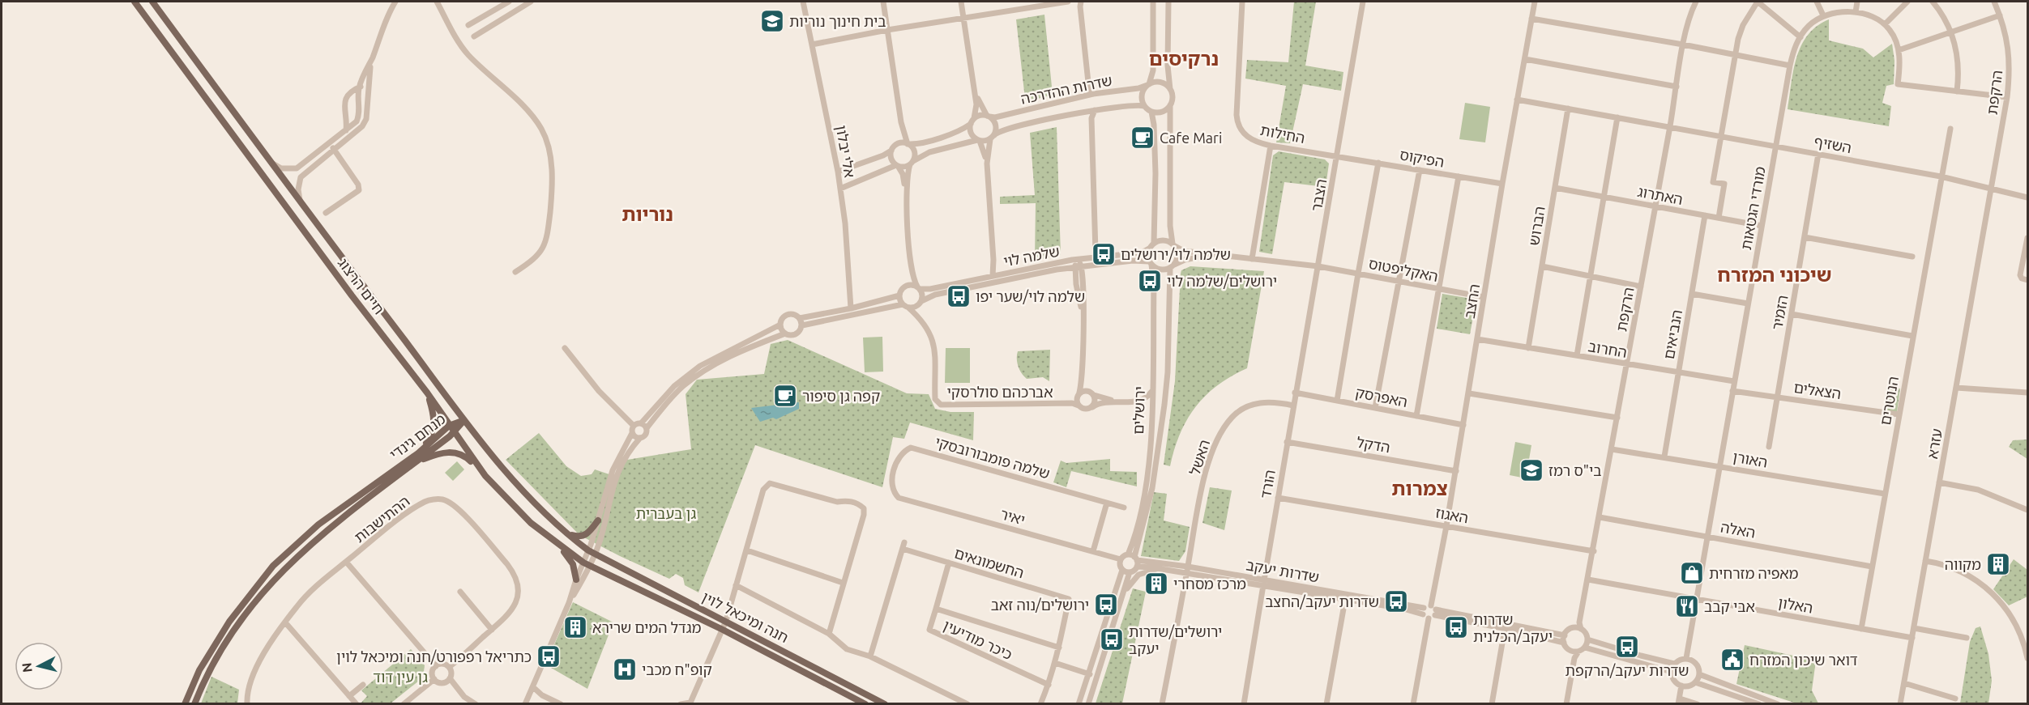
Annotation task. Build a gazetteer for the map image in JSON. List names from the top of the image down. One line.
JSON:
{"streets":{"main road":["חיים הרצוג","מנחם גינדי","חנה ומיכאל לוין"],"street":["שדרות ההדרכה","הרקפת","החילות","השזיף","אלי יבלון","הפיקוס","הצבר","האתרוג","מורדי הגטאות","הברוש","שלמה לוי","האקליפטוס","החצב","הזמיר","הנביאים","החרוב","הצאלים","אברכהם סולרסקי","האפרסק","הנוטרים","ירושלים","עזרא","הדקל","שלמה פומבורובסקי","האשל","האורן","הורד","האגוז","יאיר","ההתישבות","האלה","החשמונאים","שדרות יעקב","האלון","כיכר מודיעין"]},"crossings":[["הרקפת","השזיף"],["הרקפת","האתרוג"],["הרקפת","החרוב"],["הרקפת","עזרא"],["הרקפת","האורן"],["הרקפת","האגוז"],["הרקפת","האלה"],["הרקפת","האלון"],["החילות","הפיקוס"],["החילות","הצבר"],["השזיף","מורדי הגטאות"],["השזיף","הברוש"],["השזיף","החצב"],["השזיף","הזמיר"],["השזיף","הנוטרים"],["השזיף","עזרא"],["הפיקוס","הצבר"],["הפיקוס","החצב"],["הצבר","האקליפטוס"],["הצבר","האפרסק"],["הצבר","הורד"],["האתרוג","מורדי הגטאות"],["האתרוג","הברוש"],["האתרוג","הנביאים"],["מורדי הגטאות","החרוב"],["מורדי הגטאות","הצאלים"],["מורדי הגטאות","האורן"],["מורדי הגטאות","האלה"],["מורדי הגטאות","האלון"],["הברוש","החרוב"],["שלמה לוי","אברכהם סולרסקי"],["שלמה לוי","ירושלים"],["האקליפטוס","החצב"],["חיים הרצוג","מנחם גינדי"],["חיים הרצוג","חנה ומיכאל לוין"],["החצב","החרוב"],["החצב","האפרסק"],["החצב","הדקל"],["החצב","האגוז"],["הזמיר","הצאלים"],["הנביאים","החרוב"],["הנביאים","האורן"],["הצאלים","הנוטרים"],["האפרסק","הורד"],["הנוטרים","האורן"],["הנוטרים","האלה"],["הנוטרים","האלון"],["ירושלים","יאיר"],["ירושלים","שדרות יעקב"],["עזרא","האלון"],["הדקל","הורד"],["שלמה פומבורובסקי","יאיר"],["האשל","הורד"],["האשל","שדרות יעקב"],["הורד","האגוז"],["הורד","שדרות יעקב"],["יאיר","שדרות יעקב"],["החשמונאים","כיכר מודיעין"]],"districts":["נרקיסים","נוריות","שיכוני המזרח","צמרות"],"parks":["גן בעברית","גן עין דוד"],"places":{"school or university":["בית חינוך נוריות","בי\"ס רמז"],"cafe":["Cafe Mari","קפה גן סיפור"],"bus stop":["שלמה לוי/ירושלים","ירושלים/שלמה לוי","שלמה לוי/שער יפו","שדרות יעקב/החצב","ירושלים/נוה זאב","שדרות יעקב/הכלנית","ירושלים/שדרות יעקב","שדרות יעקב/הרקפת","כתריאל רפפורט/חנה ומיכאל לוין"],"building":["מקווה","מרכז מסחרי","מגדל המים שרירא"],"shop":["מאפיה מזרחית"],"restaurant":["אבי קבב"],"public building":["דואר שיכון המזרח"],"hospital":["קופ\"ח מכבי"]},"north":"left"}
